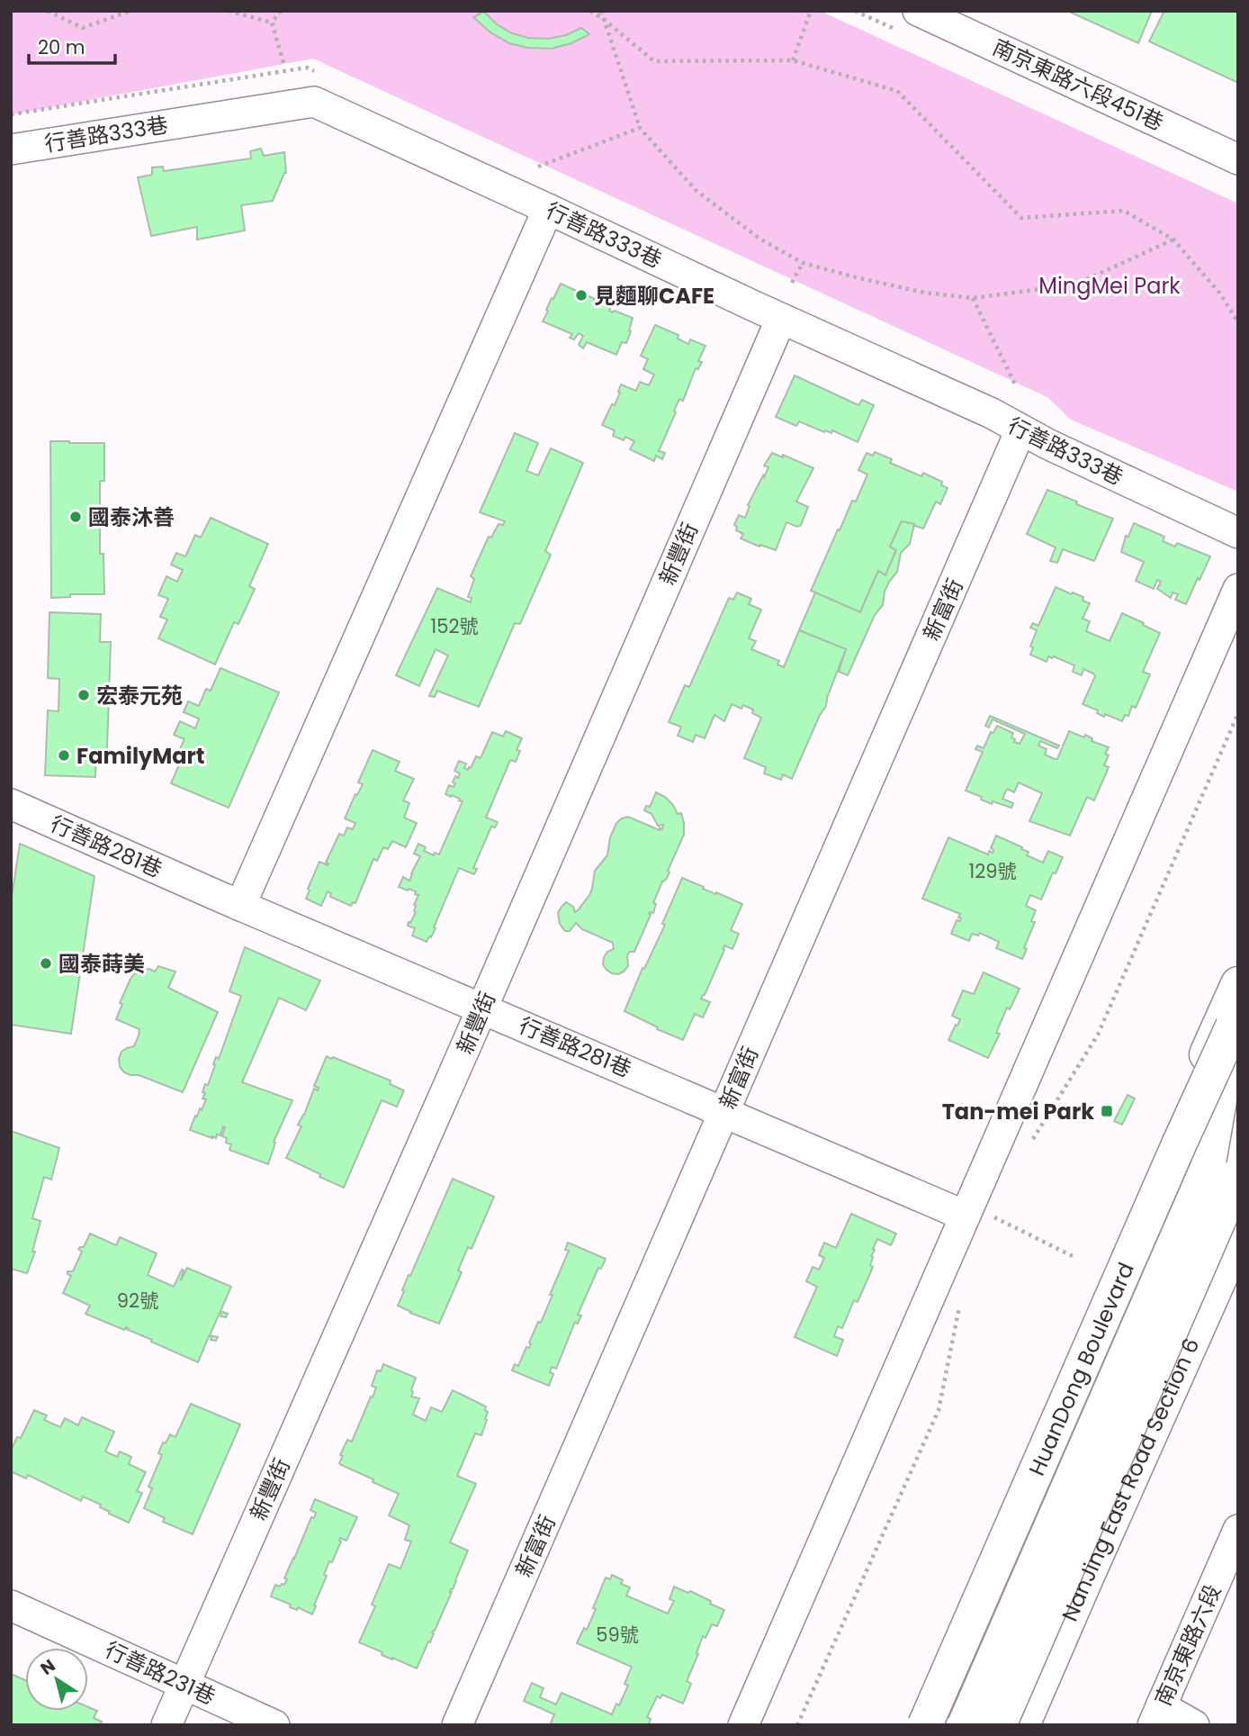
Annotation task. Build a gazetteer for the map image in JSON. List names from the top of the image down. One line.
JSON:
{"streets":{"main road":["HuanDong Boulevard","NanJing East Road Section 6"],"street":["南京東路六段451巷","行善路333巷","新豐街","新富街","行善路281巷","南京東路六段","行善路231巷"]},"crossings":[["行善路333巷","新豐街"],["行善路333巷","新富街"],["新豐街","行善路281巷"],["新豐街","行善路231巷"],["新富街","行善路281巷"]],"parks":["MingMei Park"],"places":{"other":["見麵聊CAFE","國泰沐善","宏泰元苑","FamilyMart","國泰蒔美"],"transit":["Tan-mei Park"]},"house_numbers":["152號","129號","92號","59號"],"scale_bar":"20 m","north":"top left"}
